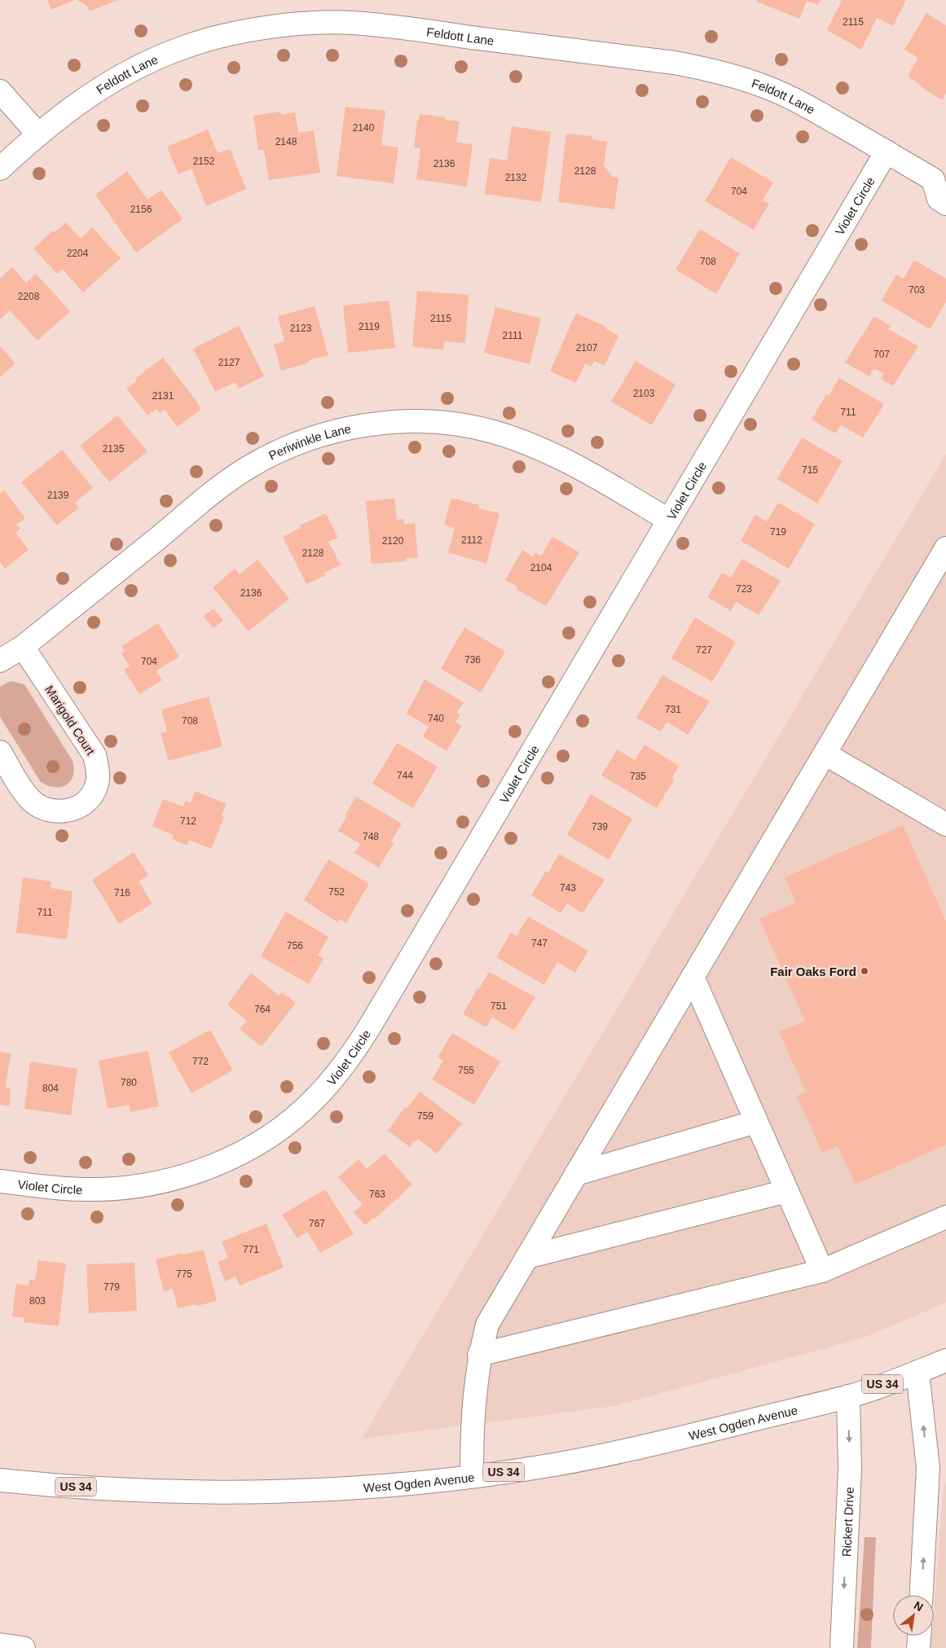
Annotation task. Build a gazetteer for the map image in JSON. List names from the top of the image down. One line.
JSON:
{"streets":{"street":["Feldott Lane","Violet Circle","Periwinkle Lane","Marigold Court","US 34","West Ogden Avenue","Rickert Drive"]},"crossings":[["Feldott Lane","Violet Circle"],["Violet Circle","Periwinkle Lane"],["Periwinkle Lane","Marigold Court"],["West Ogden Avenue","Rickert Drive"]],"places":["Fair Oaks Ford"],"house_numbers":["2115","2140","2148","2152","2136","2128","2132","704","2156","2204","708","703","2208","2115","2119","2123","2111","2107","707","2127","2103","2131","711","2135","715","2139","719","2112","2120","2128","2104","723","2136","727","736","704","731","740","708","744","735","712","739","748","743","752","716","711","747","756","751","764","772","755","780","804","759","763","767","771","775","779","803"],"north":"top right"}
